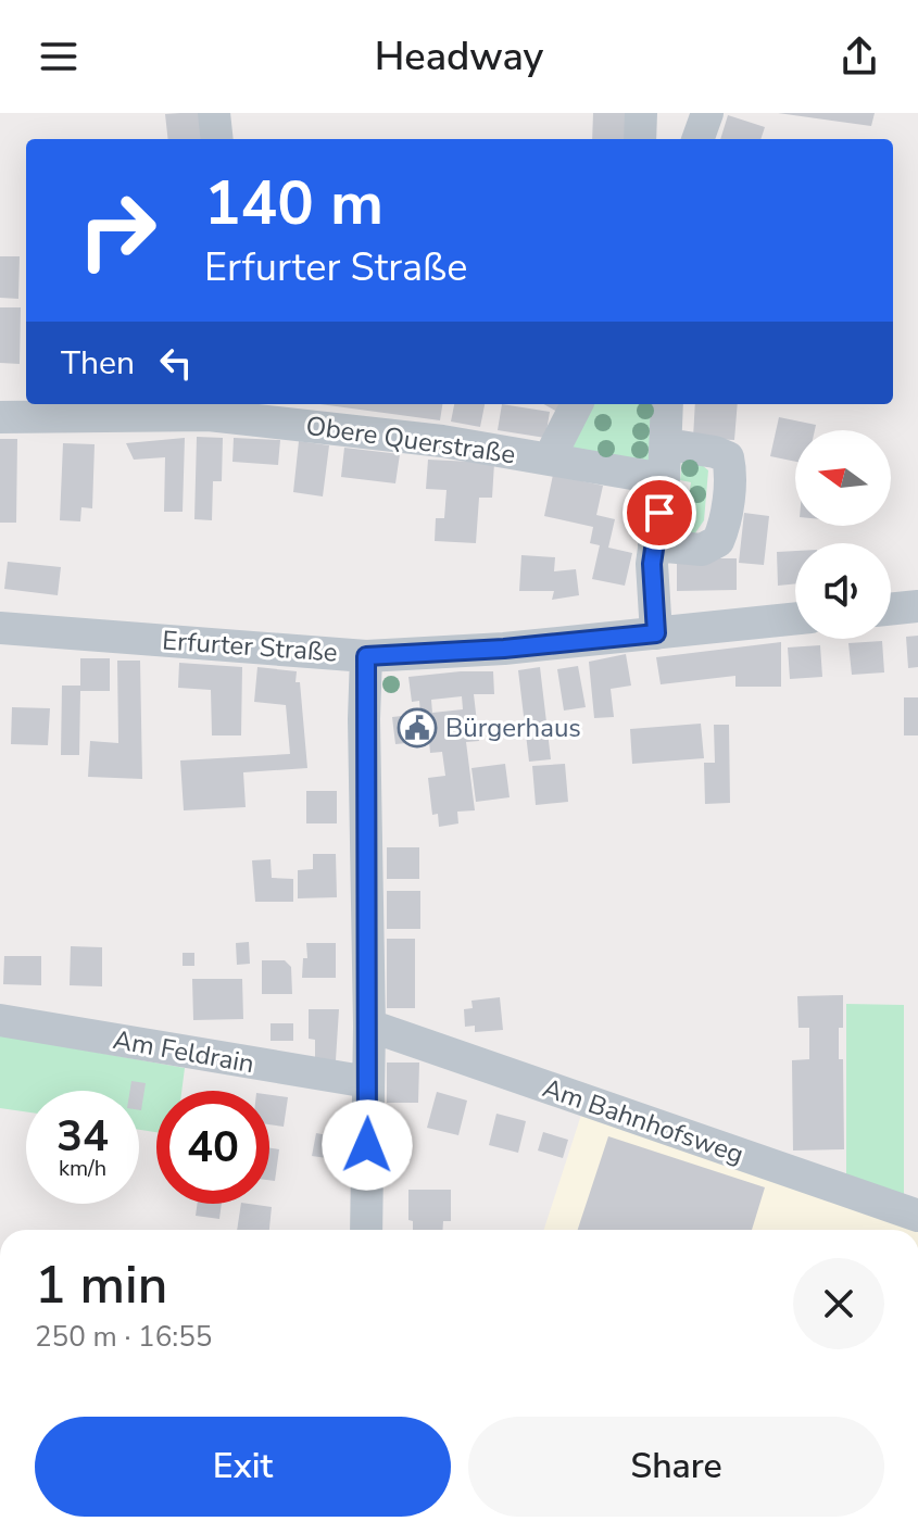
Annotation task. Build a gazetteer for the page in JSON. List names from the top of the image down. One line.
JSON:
{"streets":{"street":["Obere Querstraße","Erfurter Straße","Am Feldrain","Am Bahnhofsweg"]},"places":{"public building":["Bürgerhaus"]},"north":"left","page":{"header":"Headway","turn":["140 m","Erfurter Straße"],"then":"Then","speed":"34 km/h","limit":"40","heading":["1 min","250 m · 16:55"],"buttons":["Exit","Share"]}}
